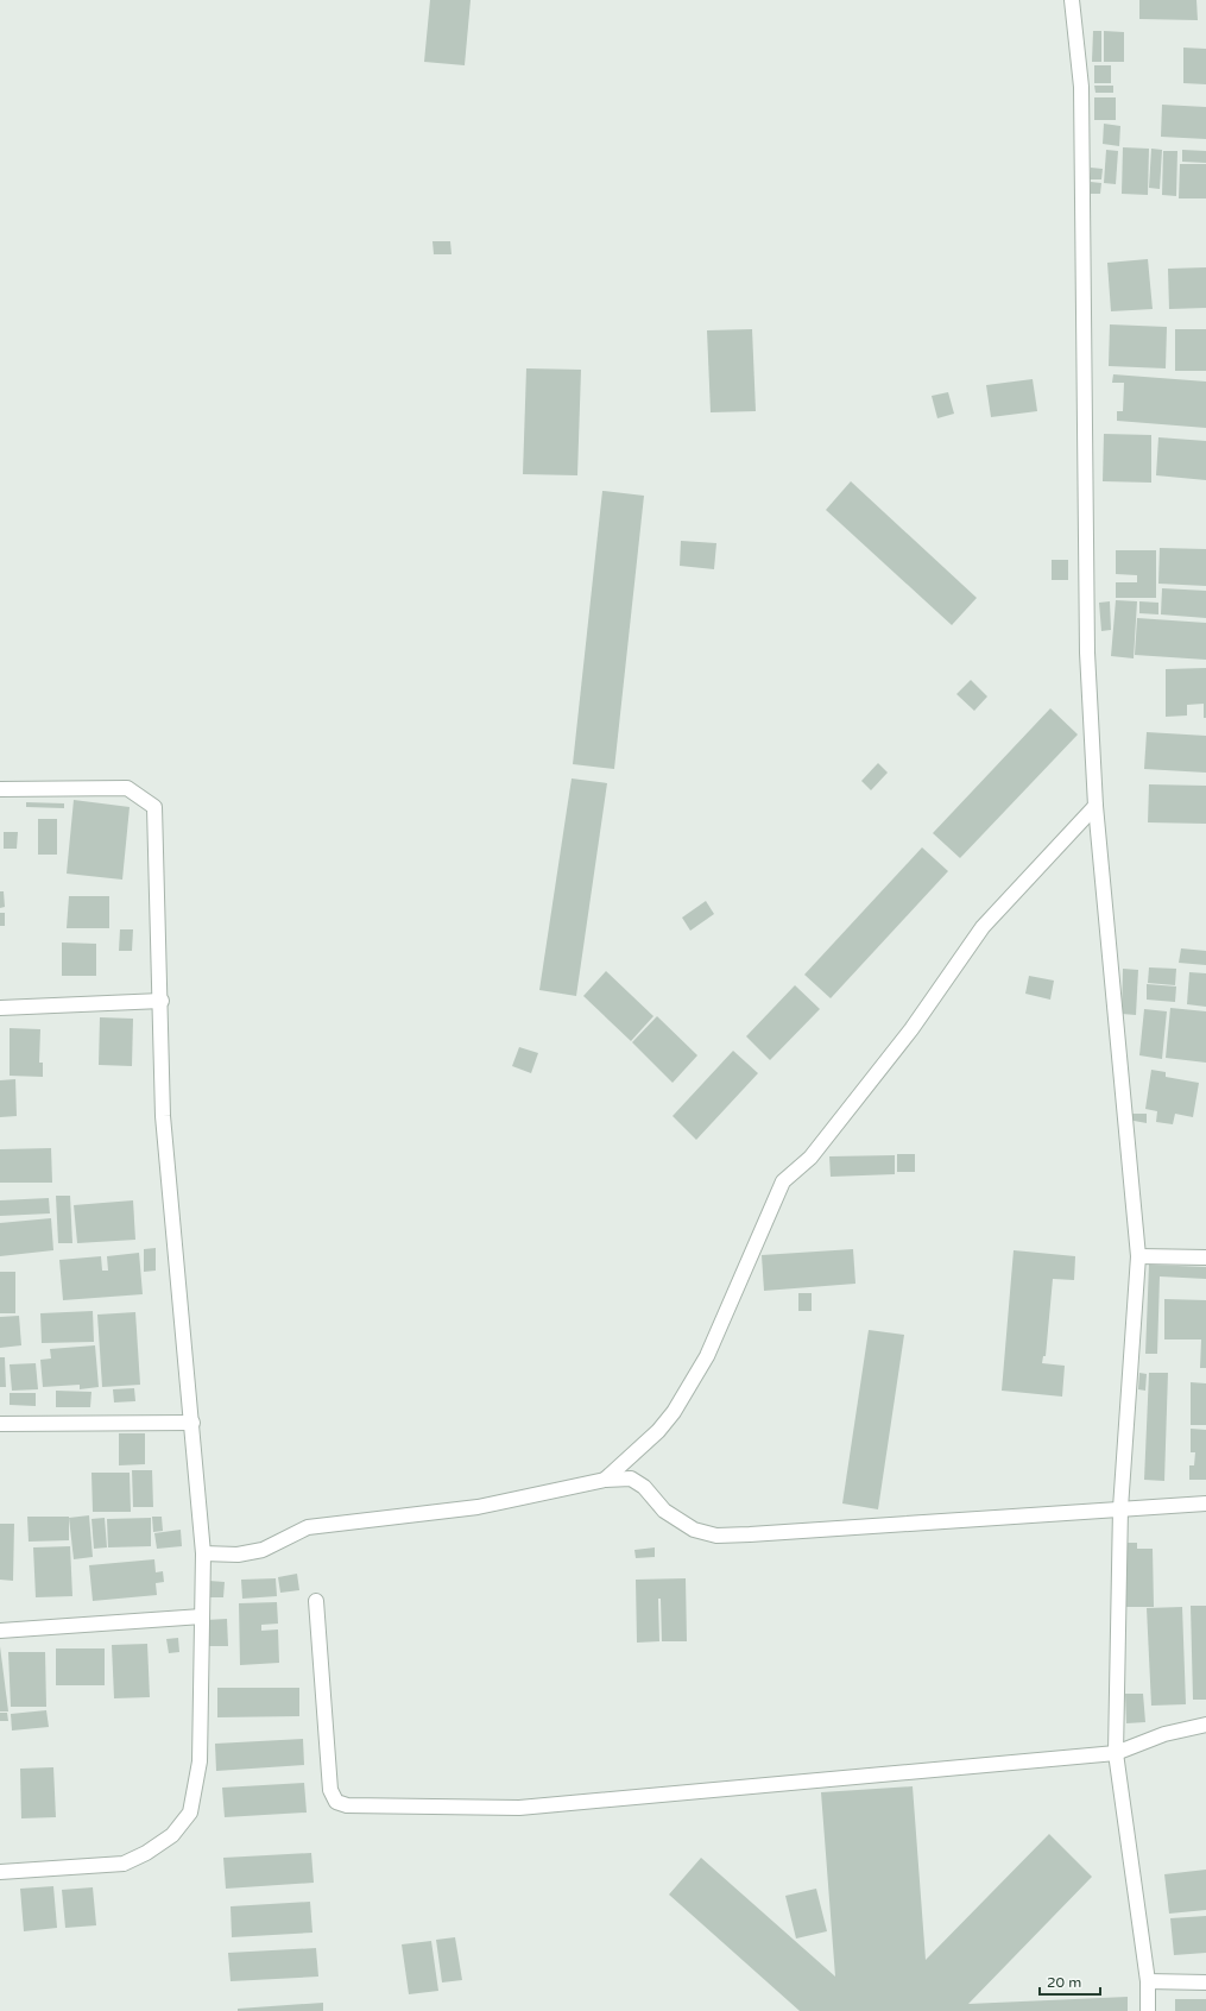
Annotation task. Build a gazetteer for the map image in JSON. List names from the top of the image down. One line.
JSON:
{"scale_bar":"20 m"}
